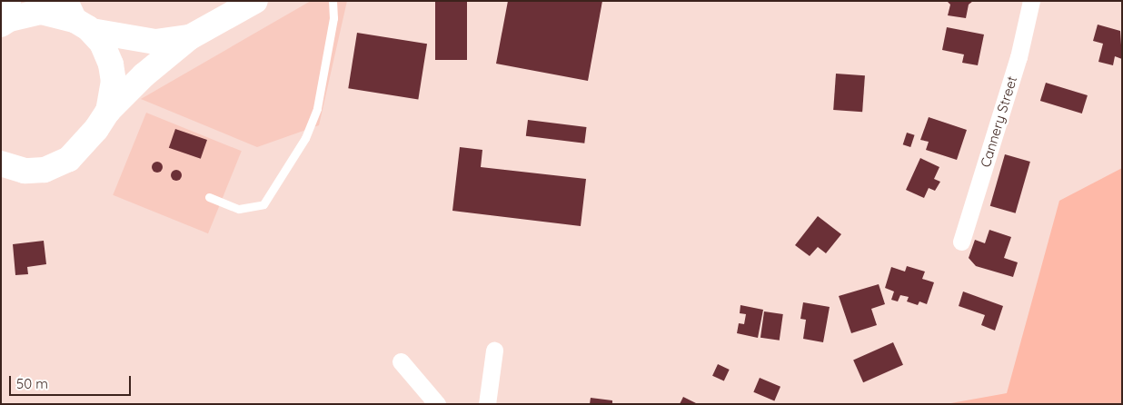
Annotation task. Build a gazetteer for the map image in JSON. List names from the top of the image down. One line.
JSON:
{"streets":{"street":["Cannery Street"]},"scale_bar":"50 m"}
